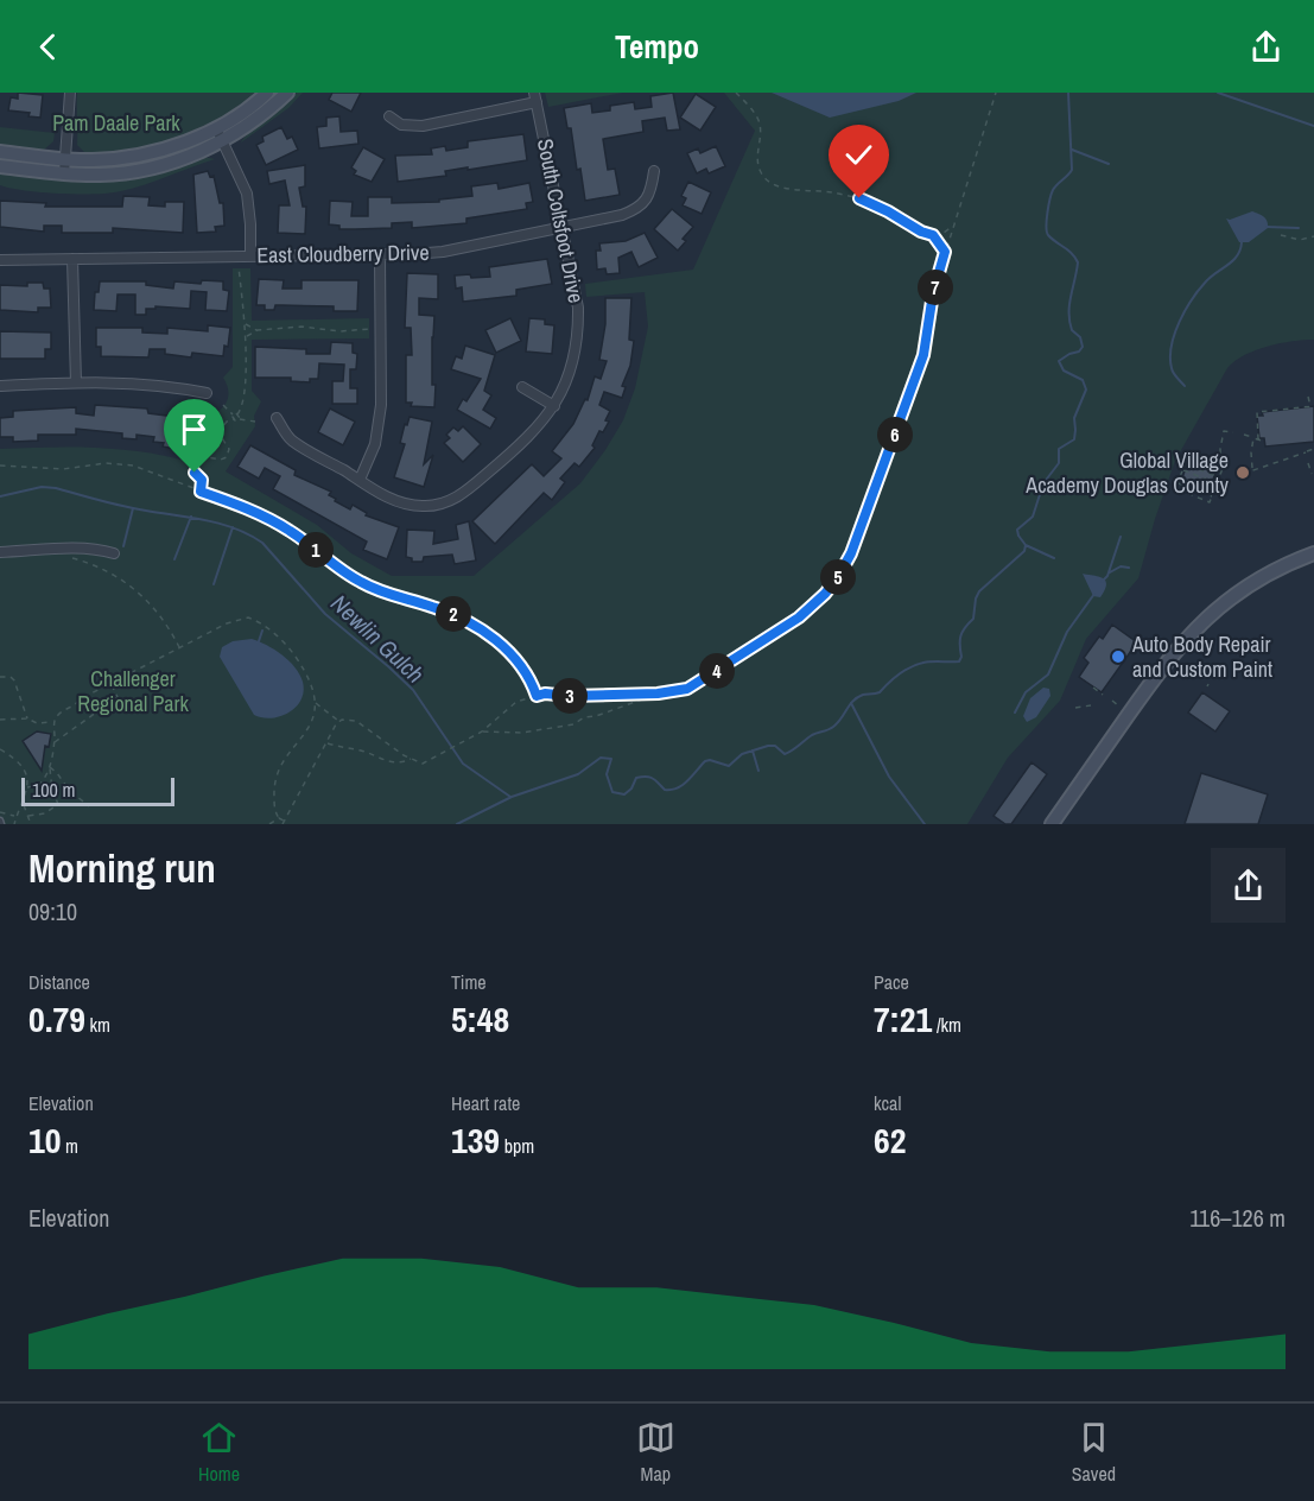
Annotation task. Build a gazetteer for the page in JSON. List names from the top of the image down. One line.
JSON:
{"streets":{"street":["South Coltsfoot Drive","East Cloudberry Drive"]},"crossings":[["South Coltsfoot Drive","East Cloudberry Drive"]],"water":["Newlin Gulch"],"parks":["Pam Daale Park","Challenger Regional Park"],"places":["Global Village Academy Douglas County","Auto Body Repair and Custom Paint"],"scale_bar":"100 m","page":{"header":"Tempo","pins":["7","6","1","5","2","4","3"],"scale":"100 m","heading":["Morning run","09:10"],"stats":[["Distance","0.79 km"],["Time","5:48"],["Pace","7:21 /km"],["Elevation","10 m"],["Heart rate","139 bpm"],["kcal","62"]],"chart":["Elevation","116–126 m"],"tabs":["Home","Map","Saved"]}}
